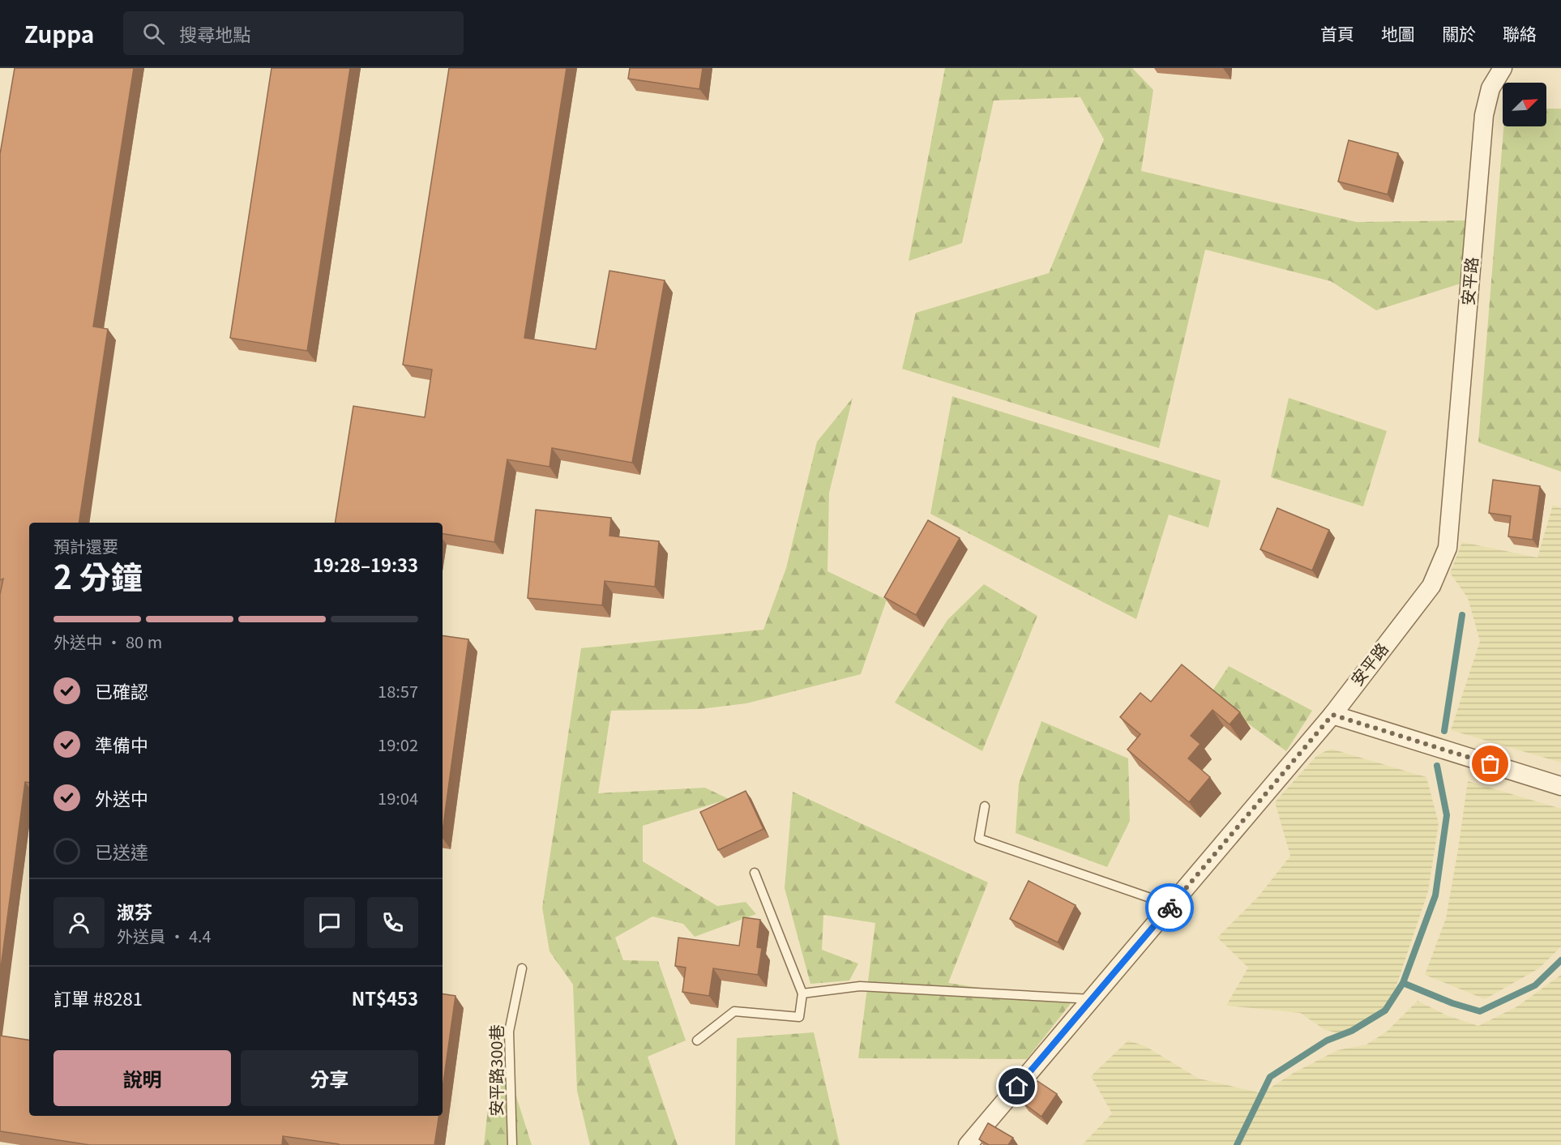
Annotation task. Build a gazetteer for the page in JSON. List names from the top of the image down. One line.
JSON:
{"streets":{"street":["安平路"],"lane":["安平路300巷"]},"north":"top right","page":{"header":"Zuppa","search":"搜尋地點","nav":["首頁","地圖","關於","聯絡"],"heading":["2 分鐘","預計還要","19:28–19:33"],"panel":["淑芬","外送員 · 4.4","訂單 #8281","NT$453"],"bar":"外送中 · 80 m","list":[["已確認","18:57"],["準備中","19:02"],["外送中","19:04"],"已送達"],"buttons":["說明","分享"]}}
